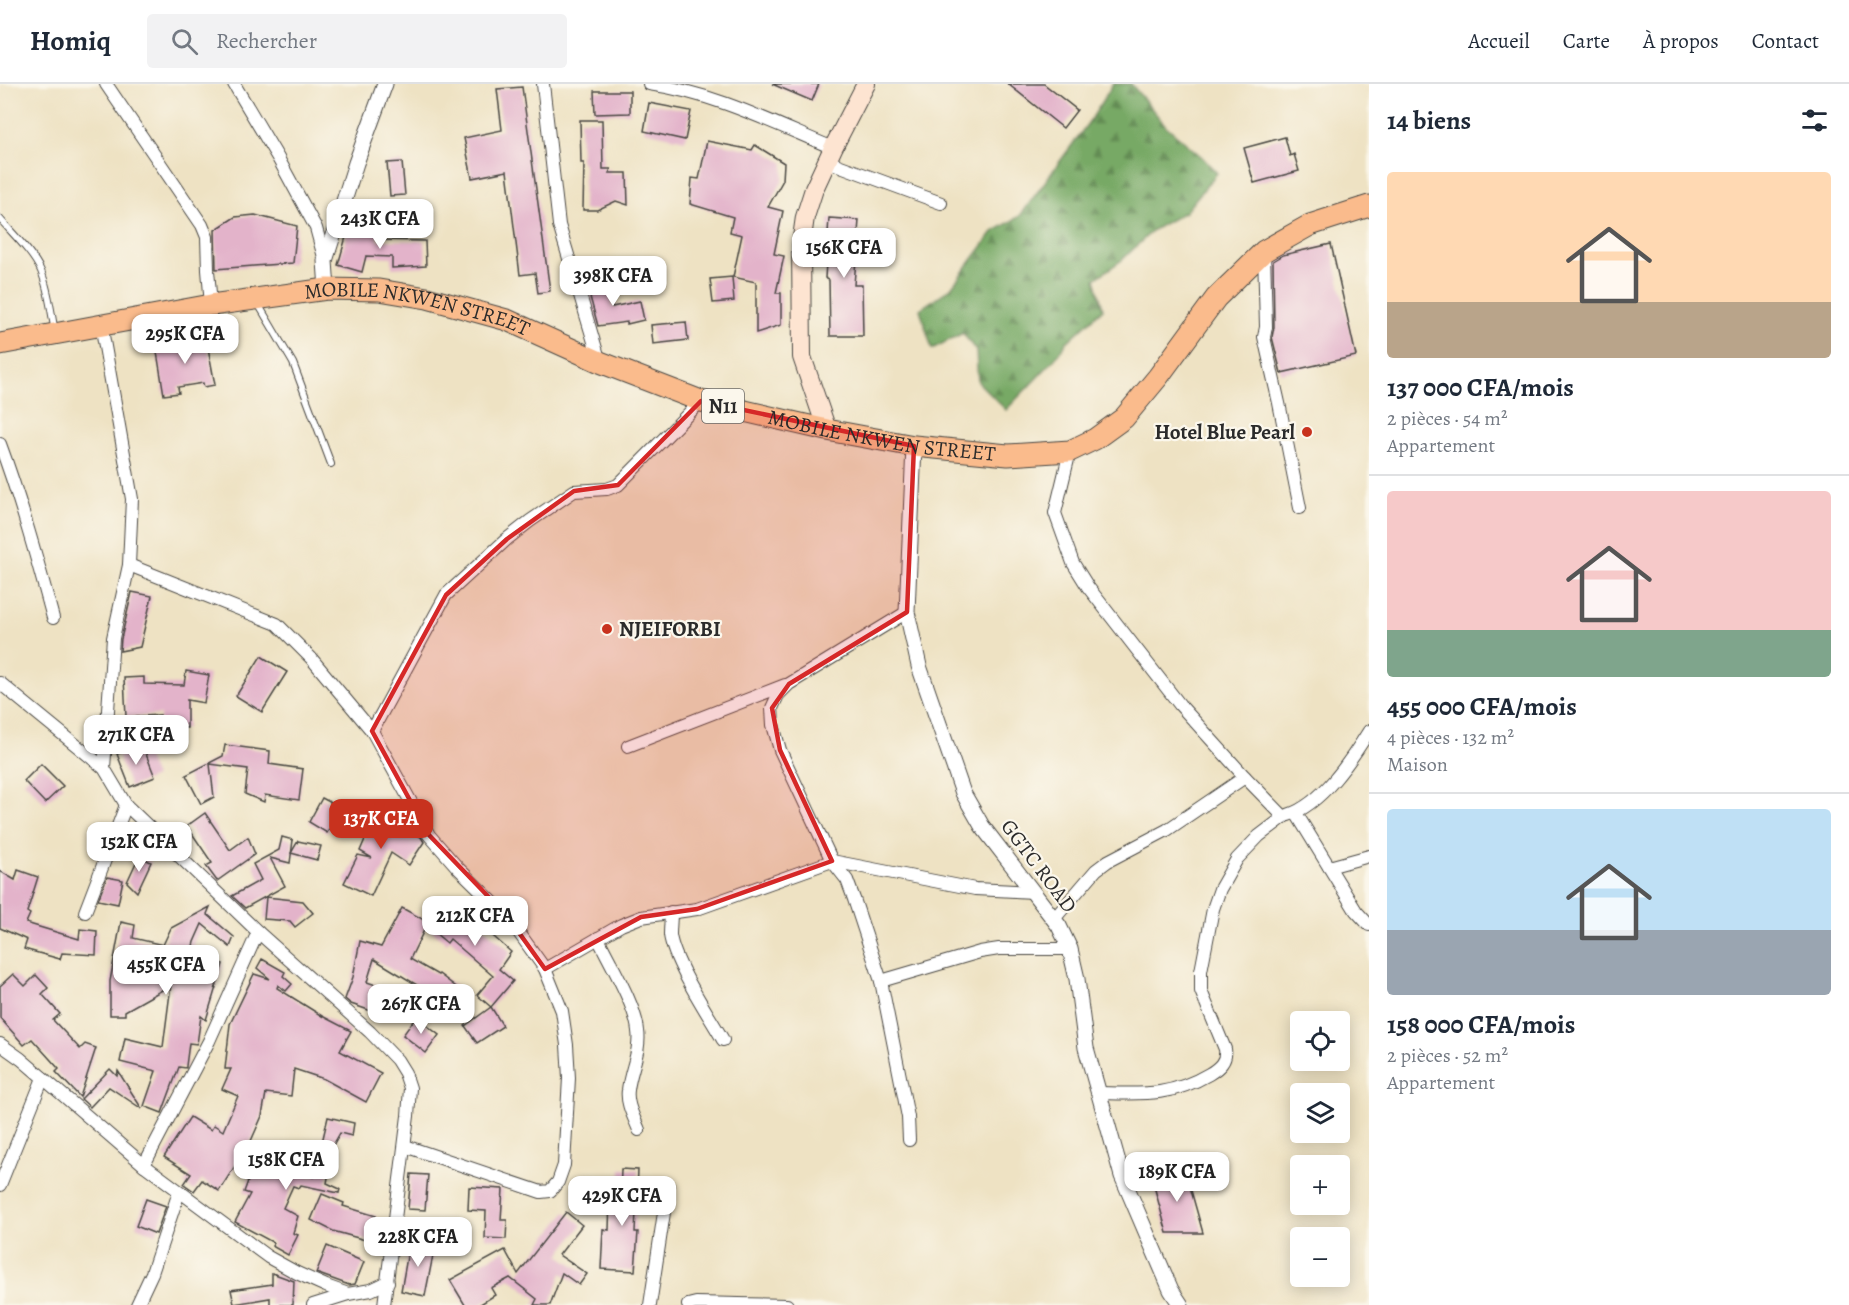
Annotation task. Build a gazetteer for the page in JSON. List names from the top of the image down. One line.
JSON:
{"streets":{"highway":["MOBILE NKWEN STREET","N11"],"street":["GGTC ROAD"]},"crossings":[["MOBILE NKWEN STREET","GGTC ROAD"]],"places":["Hotel Blue Pearl","NJEIFORBI"],"page":{"header":"Homiq","search":"Rechercher","nav":["Accueil","Carte","À propos","Contact"],"heading":"14 biens","list":[{"name":"137 000 CFA/mois","note":"2 pièces · 54 m² · Appartement"},{"name":"455 000 CFA/mois","note":"4 pièces · 132 m² · Maison"},{"name":"158 000 CFA/mois","note":"2 pièces · 52 m² · Appartement"}],"price":["243K CFA","156K CFA","398K CFA","295K CFA","271K CFA","137K CFA","152K CFA","212K CFA","455K CFA","267K CFA","158K CFA","189K CFA","429K CFA","228K CFA"],"map_buttons":["+","−"]}}
